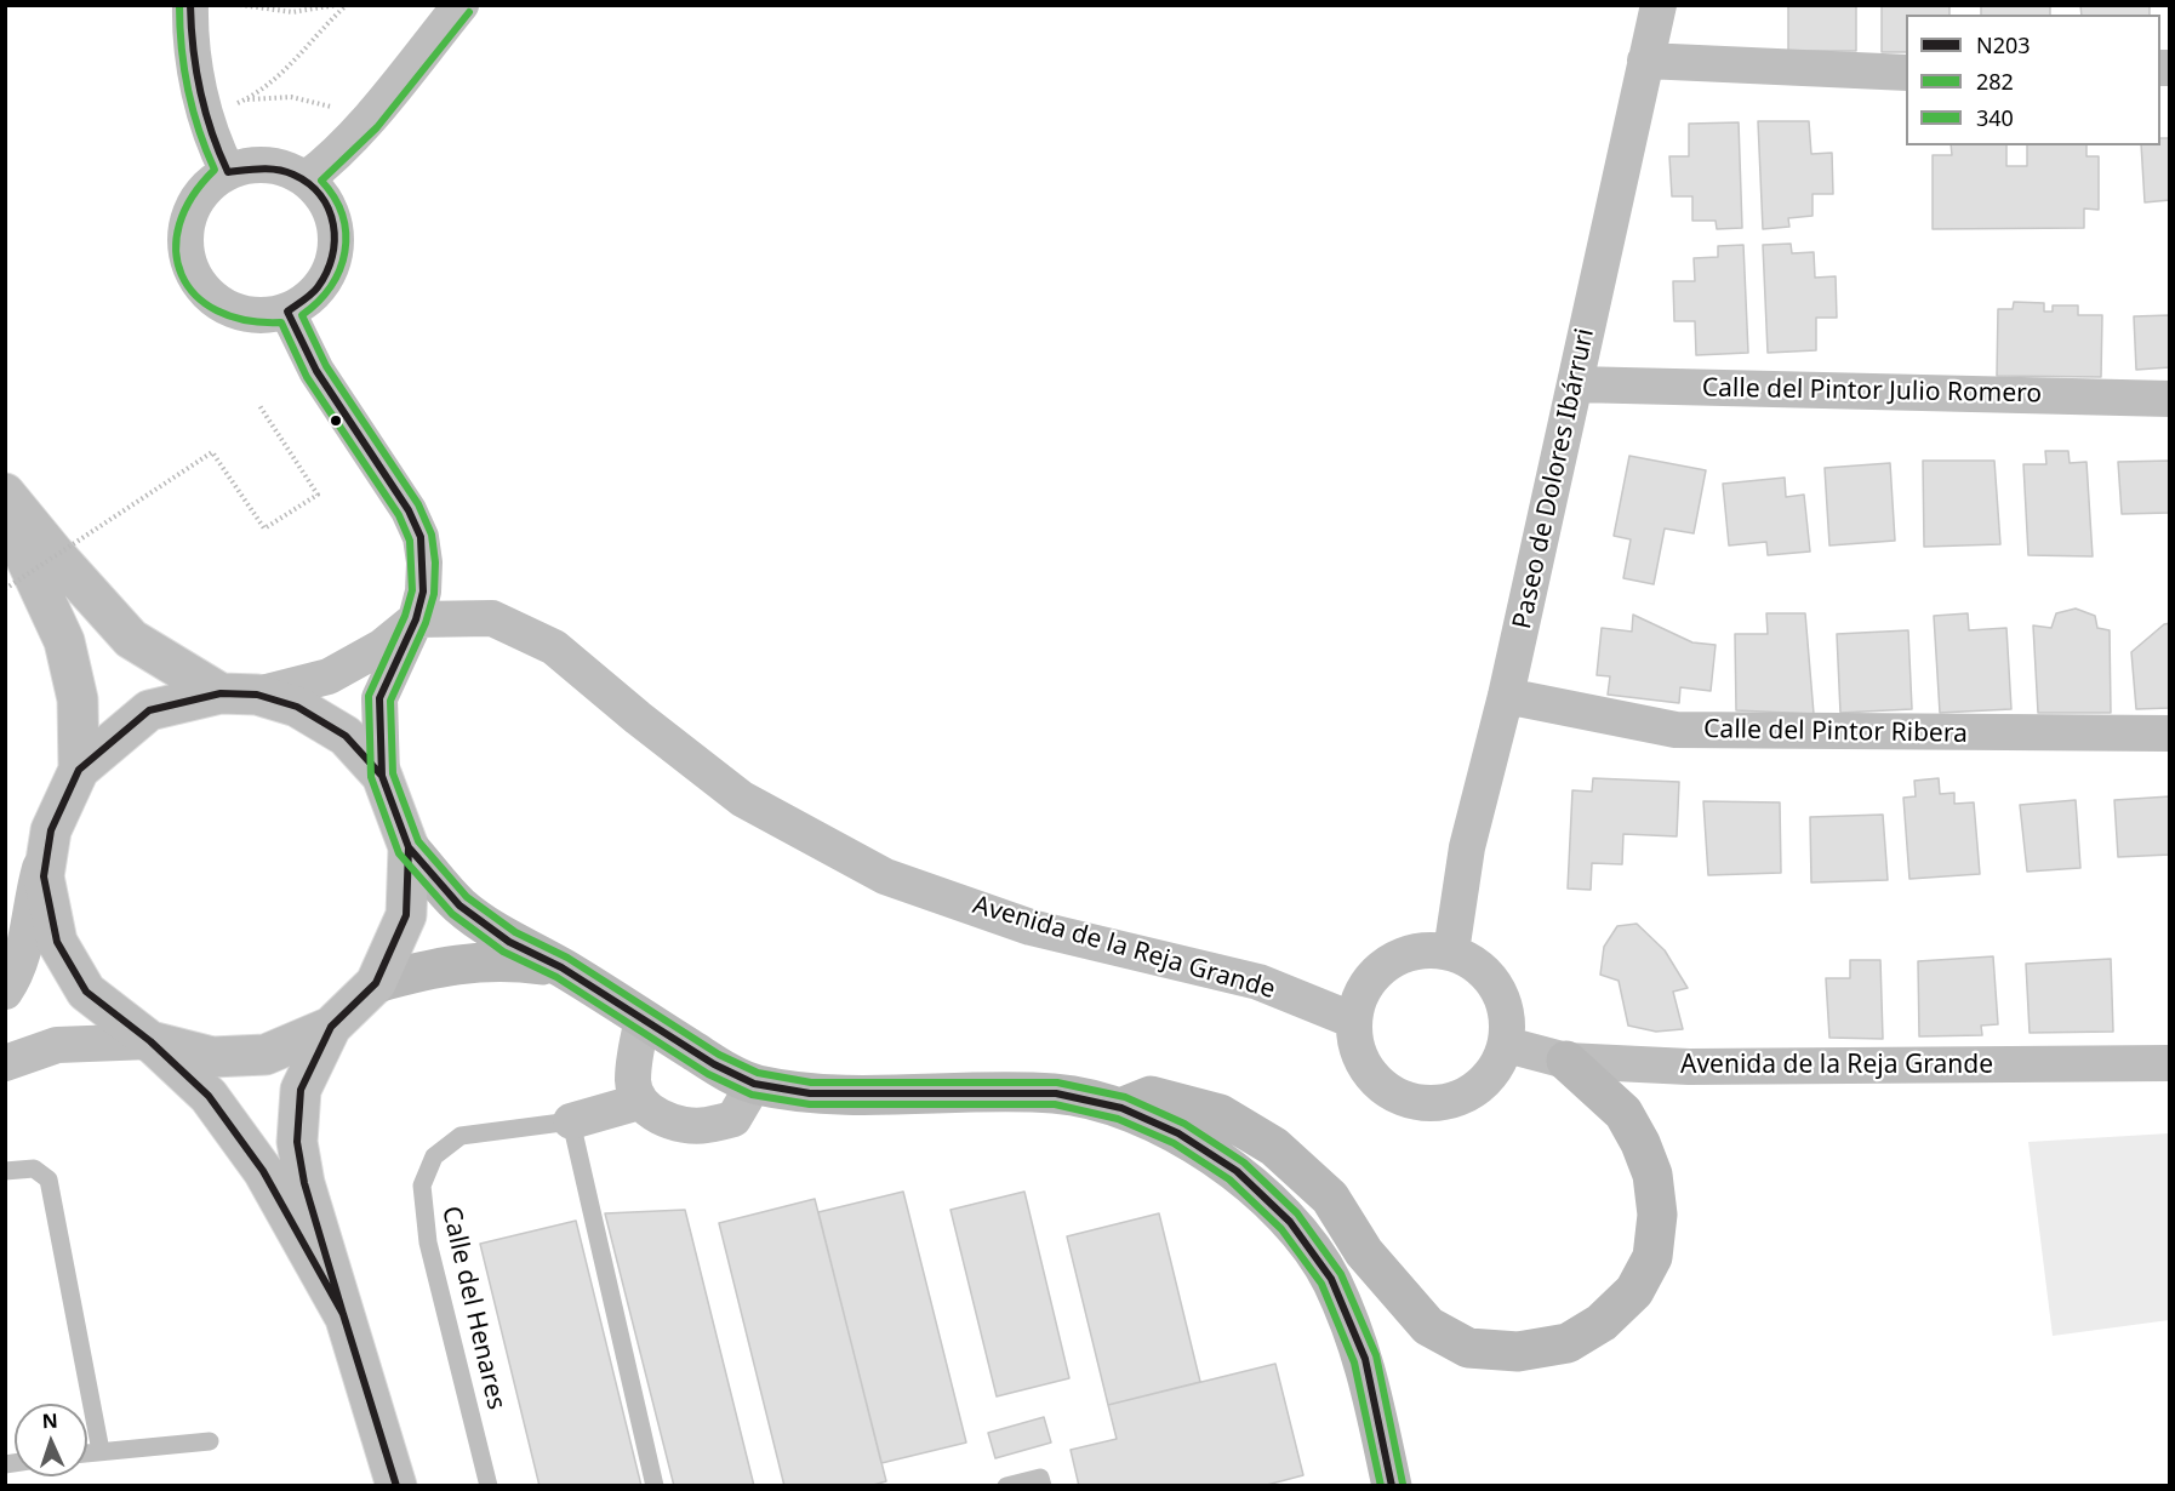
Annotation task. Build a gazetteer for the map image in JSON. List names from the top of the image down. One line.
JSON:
{"streets":{"street":["Calle del Pintor Julio Romero","Paseo de Dolores Ibárruri","Calle del Pintor Ribera","Avenida de la Reja Grande"],"lane":["Calle del Henares"]},"crossings":[["Calle del Pintor Julio Romero","Paseo de Dolores Ibárruri"],["Paseo de Dolores Ibárruri","Calle del Pintor Ribera"],["Paseo de Dolores Ibárruri","Avenida de la Reja Grande"]],"lines":["transit line N203","transit line 282","transit line 340"],"legend":["N203","282","340"],"north":"top"}
